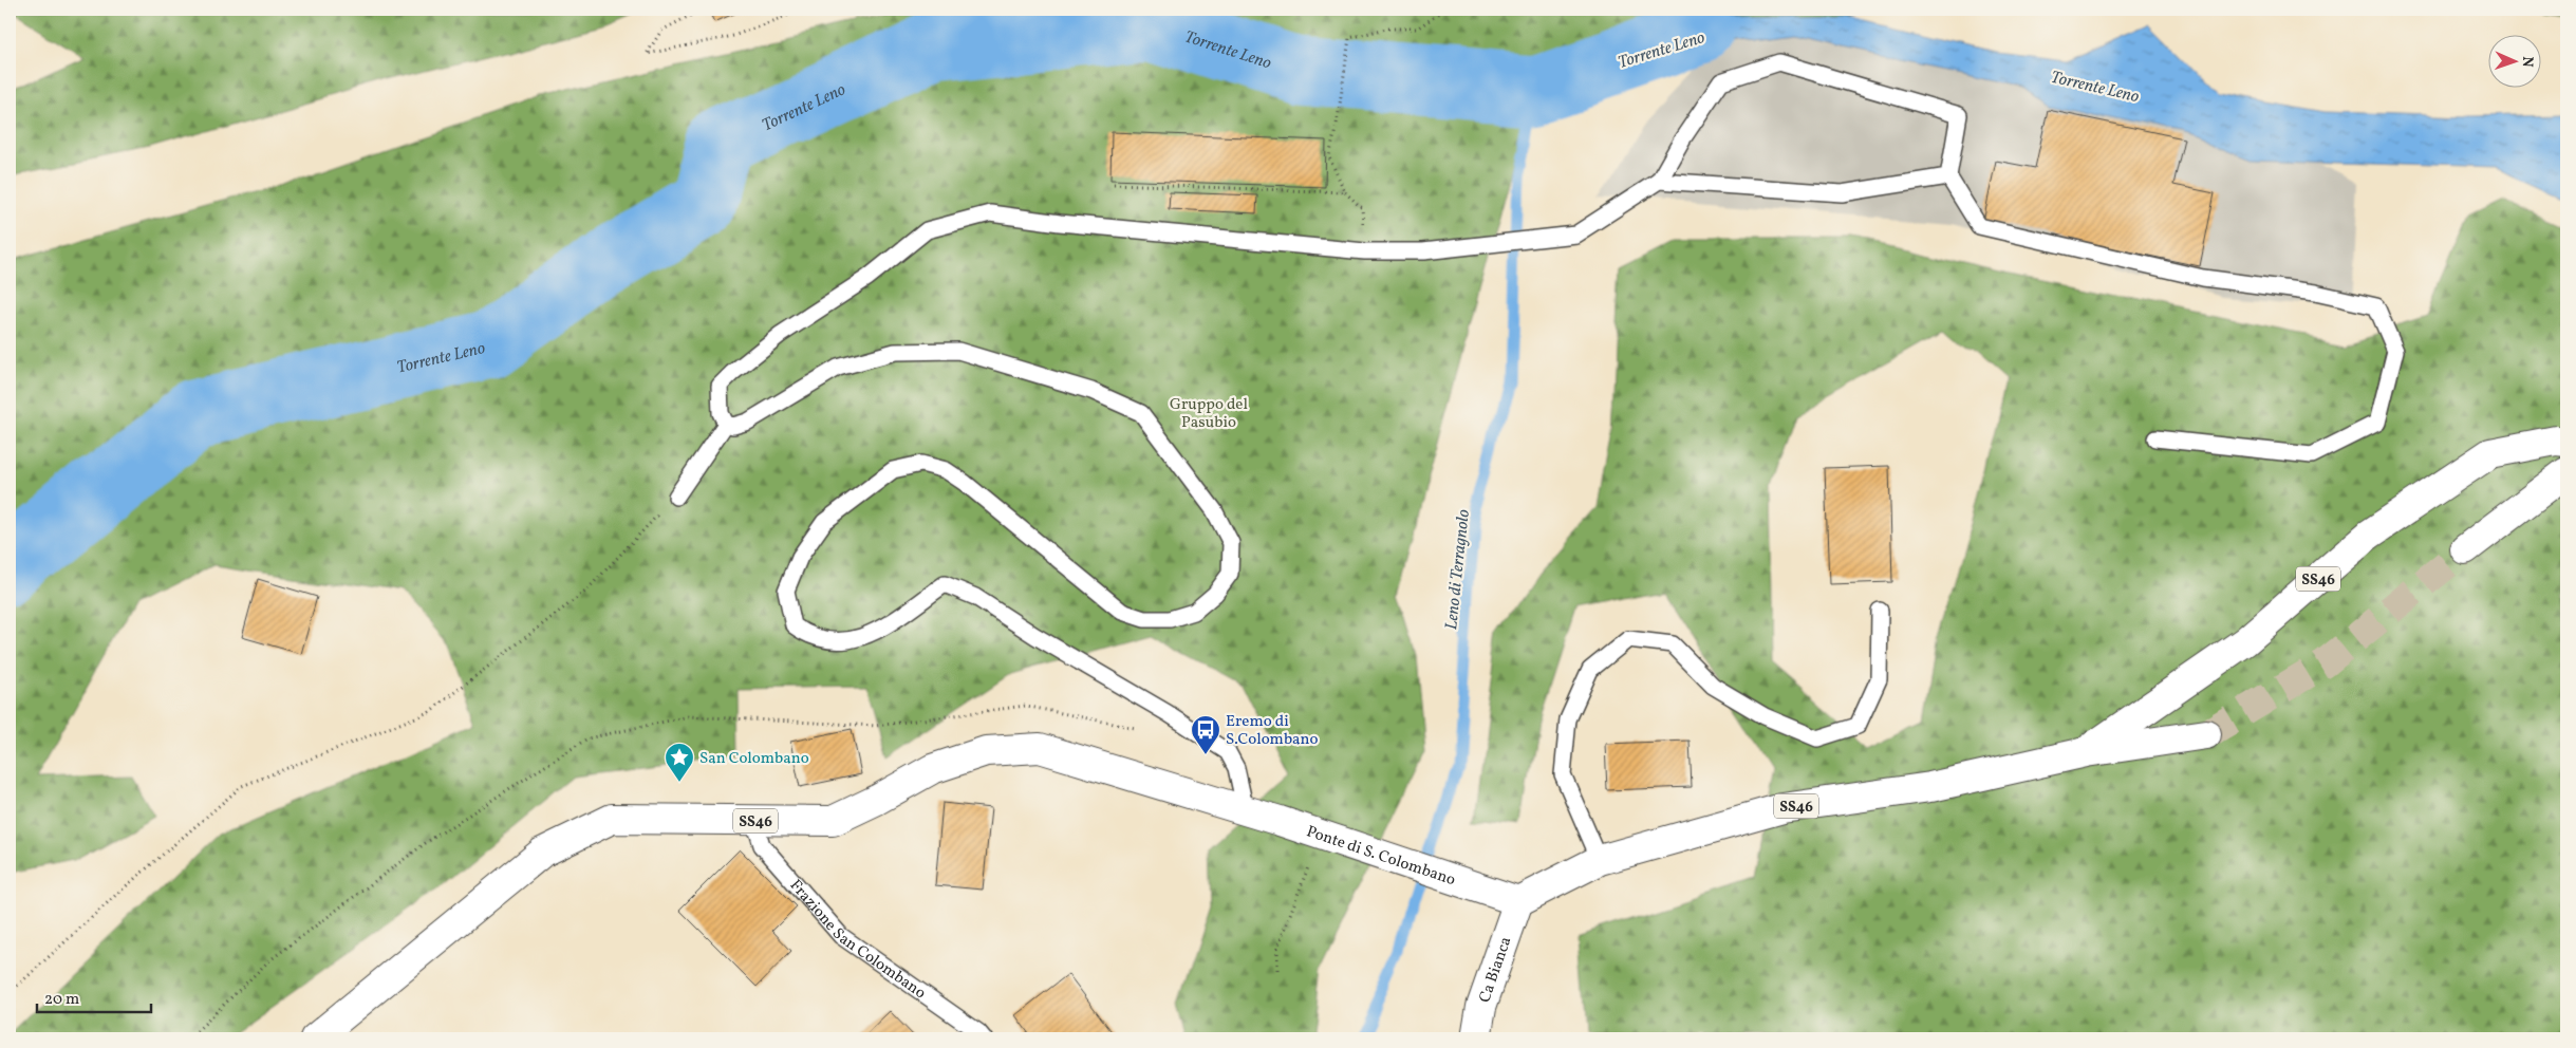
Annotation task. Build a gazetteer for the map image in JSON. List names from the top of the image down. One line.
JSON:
{"streets":{"main road":["SS46","Ponte di S. Colombano","Ca Bianca"],"lane":["Frazione San Colombano"]},"crossings":[["SS46","Ponte di S. Colombano"],["SS46","Frazione San Colombano"],["SS46","Ca Bianca"],["Ponte di S. Colombano","Ca Bianca"]],"water":["Torrente Leno","Leno di Terragnolo"],"parks":["Gruppo del Pasubio"],"places":{"bus stop":["Eremo di S.Colombano"],"place":["San Colombano"]},"scale_bar":"20 m","north":"right"}
